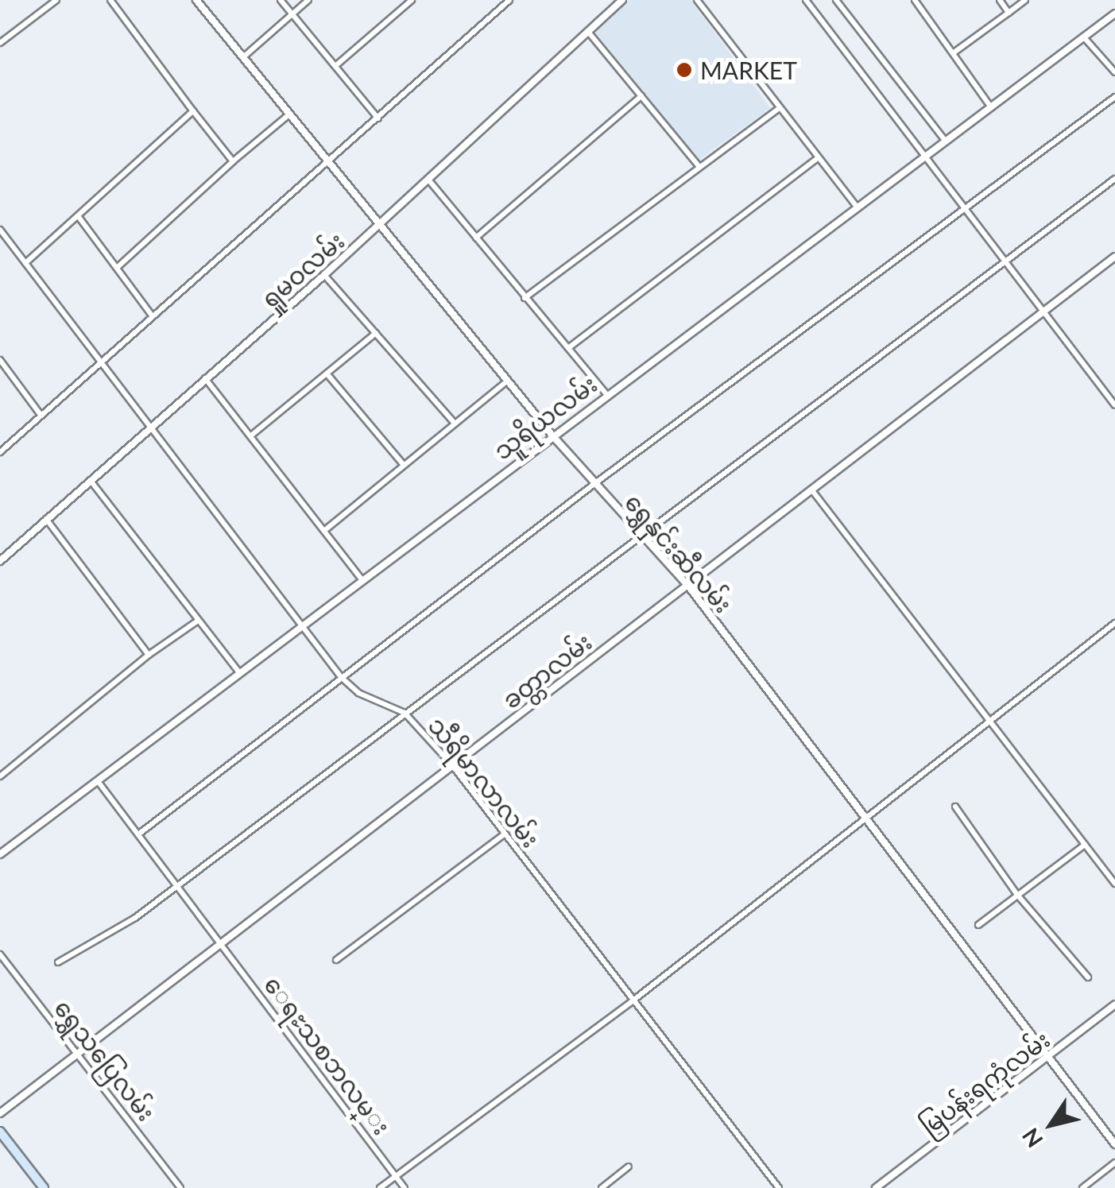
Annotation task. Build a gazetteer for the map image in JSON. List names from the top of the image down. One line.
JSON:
{"streets":{"street":["ရှုမဝလမ်း","သူရိယလမ်း","ရွှေနှင်းဆီလမ်း","ခတ္တာလမ်း","သီရိမာလာလမ်း","ေရႊသစၥာလမ္း","ရွှေသပြေလမ်း","မြပန်းရကုံလမ်း"]},"crossings":[["ရှုမဝလမ်း","ရွှေနှင်းဆီလမ်း"],["ရှုမဝလမ်း","သီရိမာလာလမ်း"],["သူရိယလမ်း","ရွှေနှင်းဆီလမ်း"],["သူရိယလမ်း","သီရိမာလာလမ်း"],["သူရိယလမ်း","ေရႊသစၥာလမ္း"],["ရွှေနှင်းဆီလမ်း","ခတ္တာလမ်း"],["ရွှေနှင်းဆီလမ်း","မြပန်းရကုံလမ်း"],["ခတ္တာလမ်း","သီရိမာလာလမ်း"],["ခတ္တာလမ်း","ေရႊသစၥာလမ္း"],["ခတ္တာလမ်း","ရွှေသပြေလမ်း"]],"places":["MARKET"],"north":"bottom left"}
